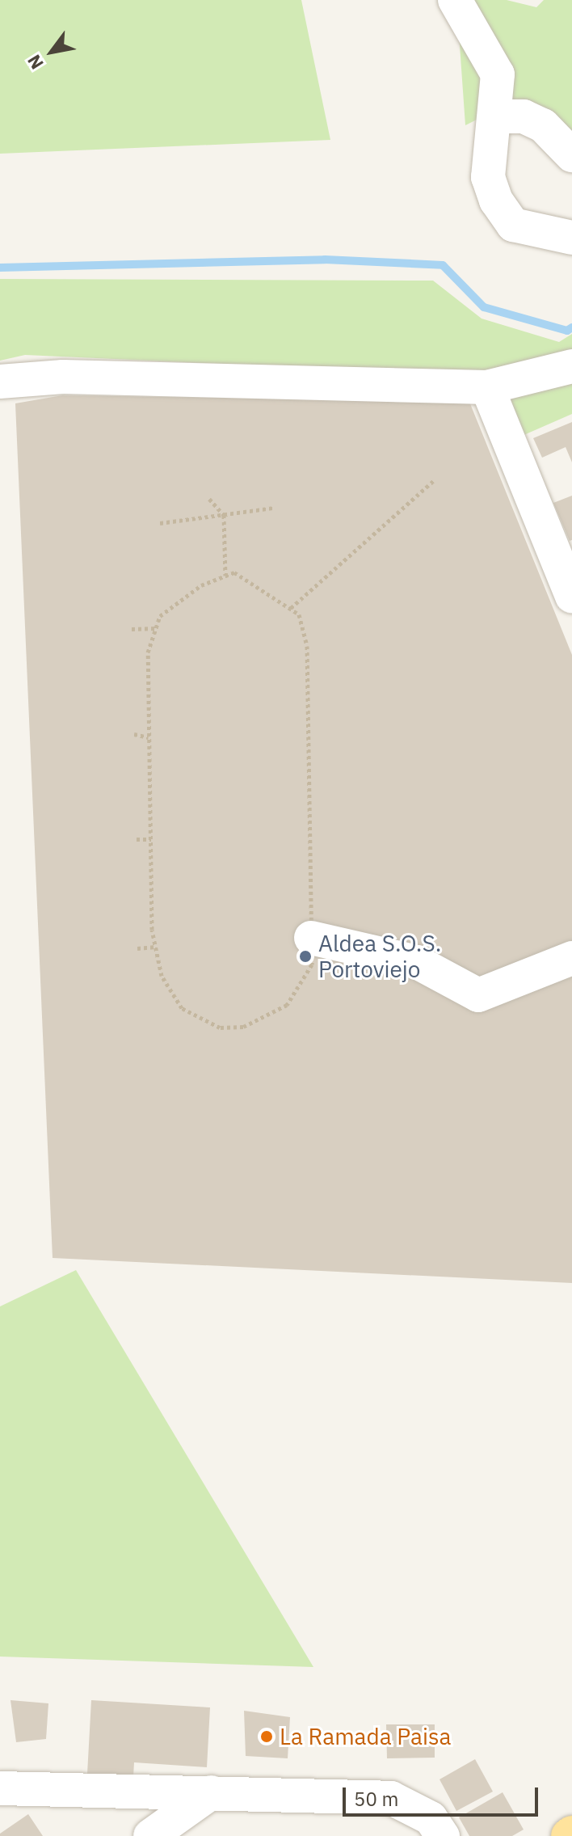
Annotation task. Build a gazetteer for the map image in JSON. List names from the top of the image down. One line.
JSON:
{"places":["Aldea S.O.S. Portoviejo","La Ramada Paisa"],"scale_bar":"50 m","north":"bottom left"}
